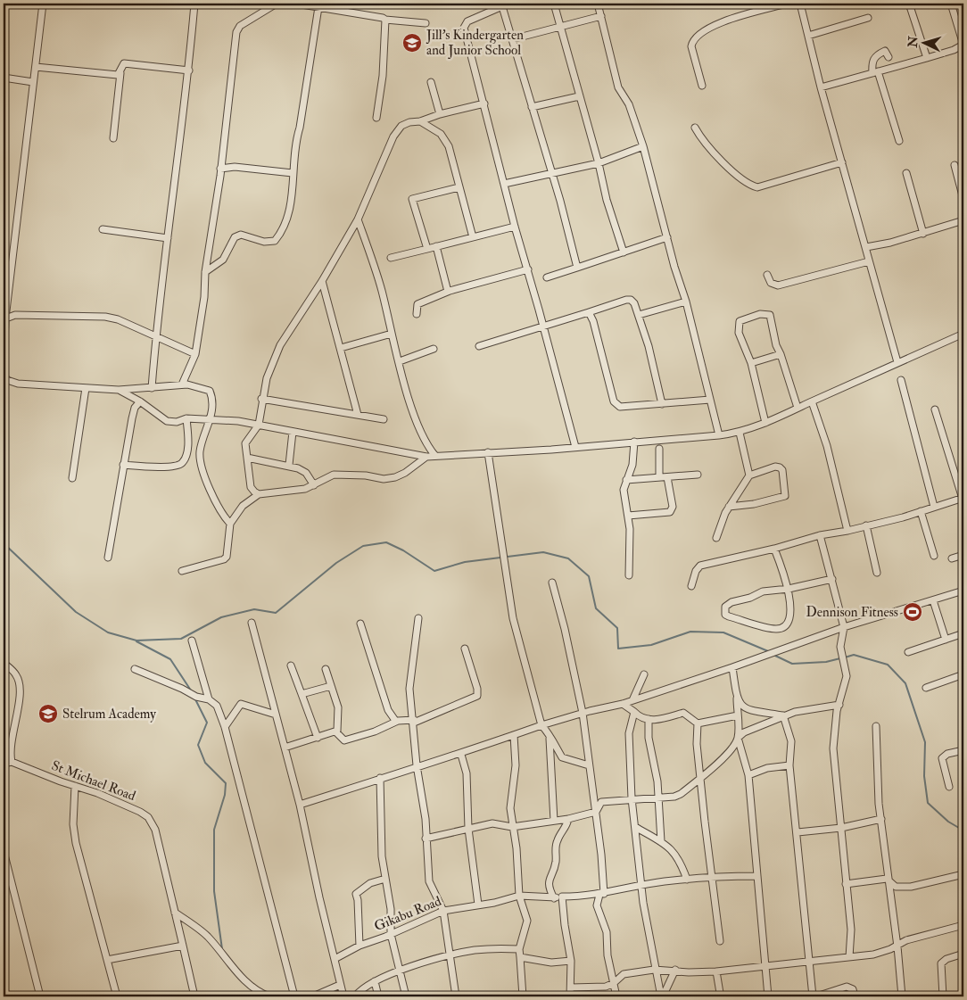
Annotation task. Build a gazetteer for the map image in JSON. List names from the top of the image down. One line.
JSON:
{"streets":{"street":["St Michael Road","Gikabu Road"]},"places":{"school or university":["Jill's Kindergarten and Junior School","Stelrum Academy"],"sports":["Dennison Fitness"]},"north":"left"}
